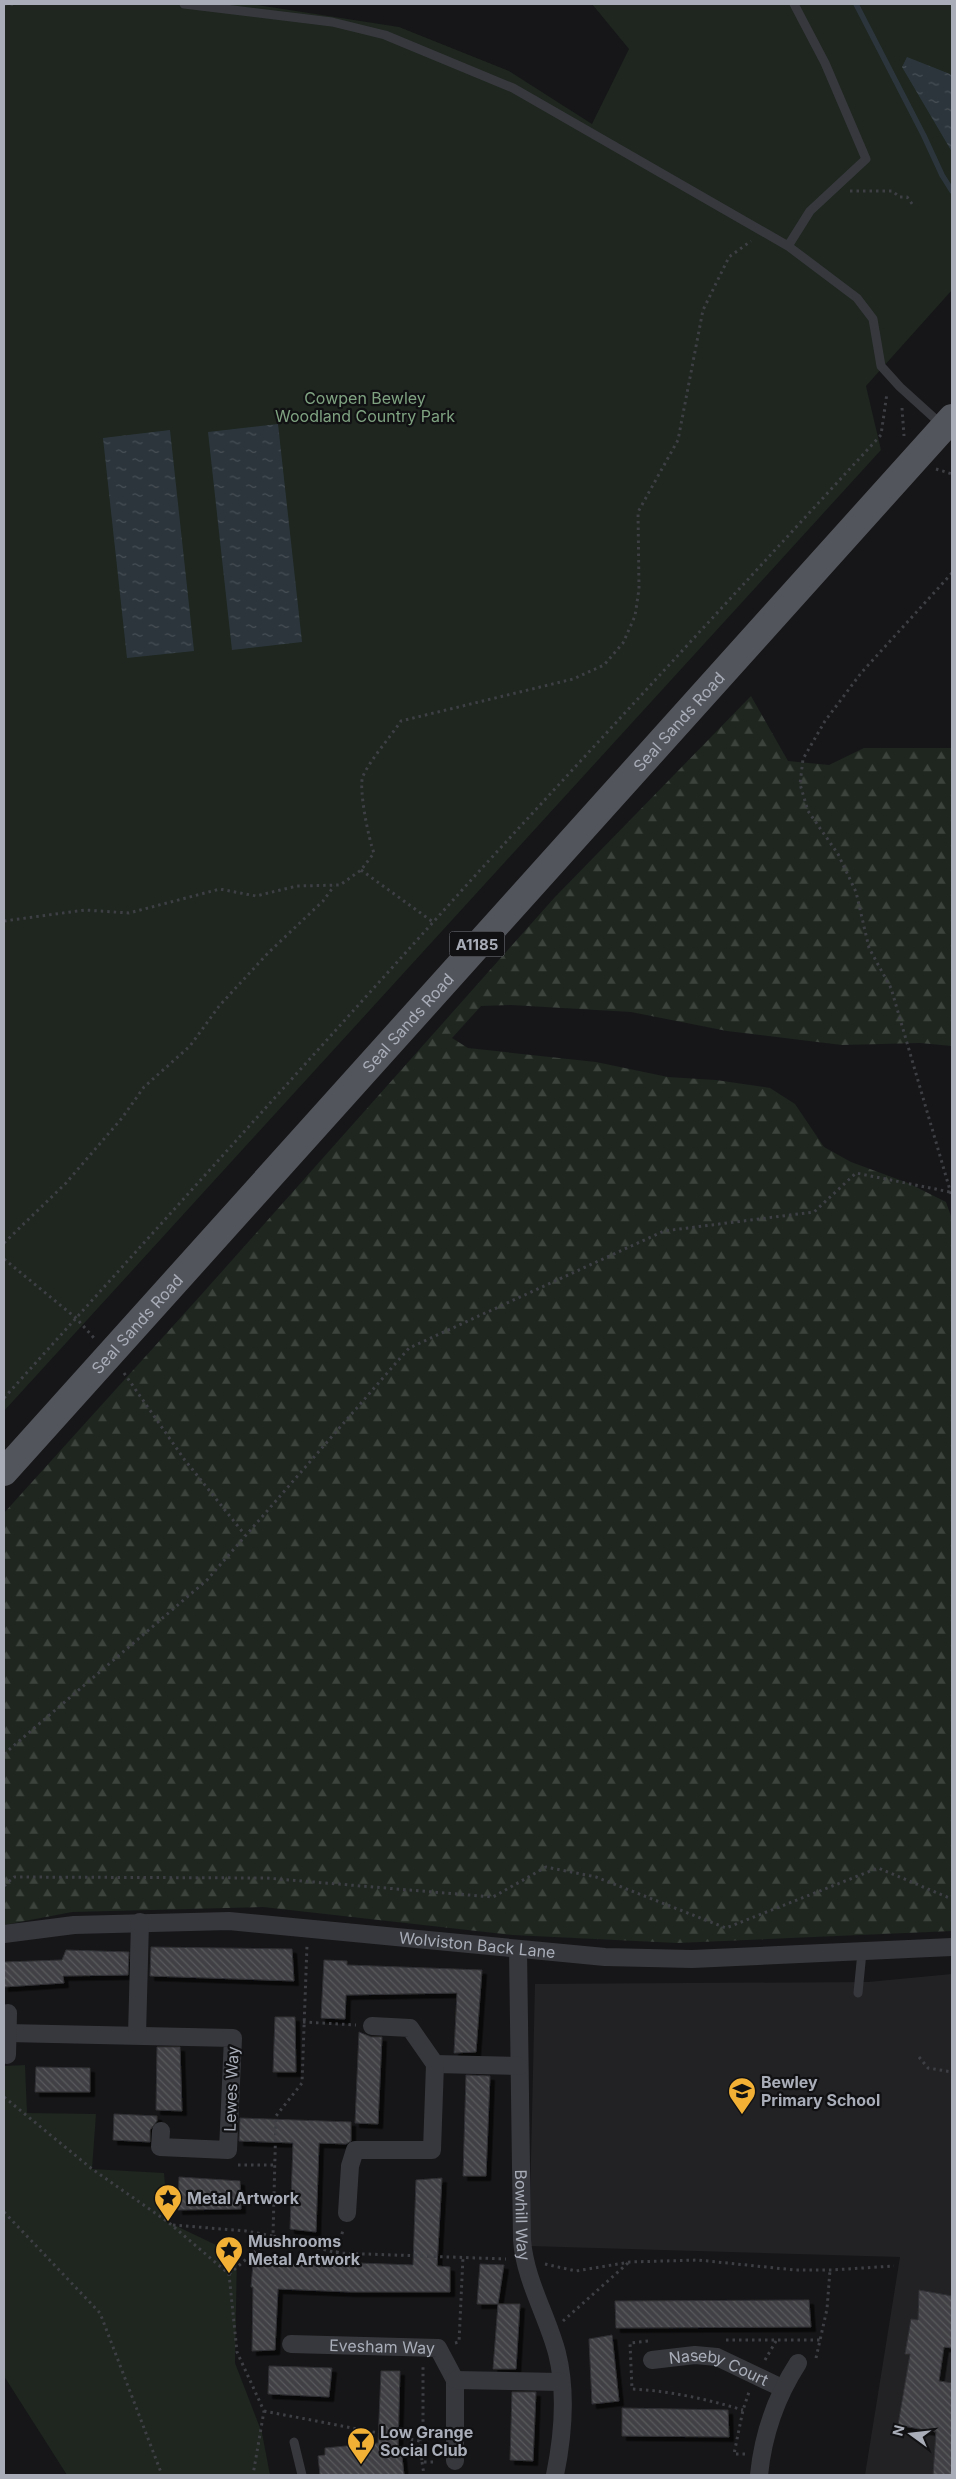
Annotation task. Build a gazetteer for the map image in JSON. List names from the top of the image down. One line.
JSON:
{"streets":{"main road":["Seal Sands Road","A1185"],"street":["Wolviston Back Lane","Lewes Way","Bowhill Way","Evesham Way","Naseby Court"]},"crossings":[["Wolviston Back Lane","Bowhill Way"]],"parks":["Cowpen Bewley Woodland Country Park"],"places":{"school or university":["Bewley Primary School"],"place":["Metal Artwork","Mushrooms Metal Artwork"],"bar":["Low Grange Social Club"]},"north":"left"}
